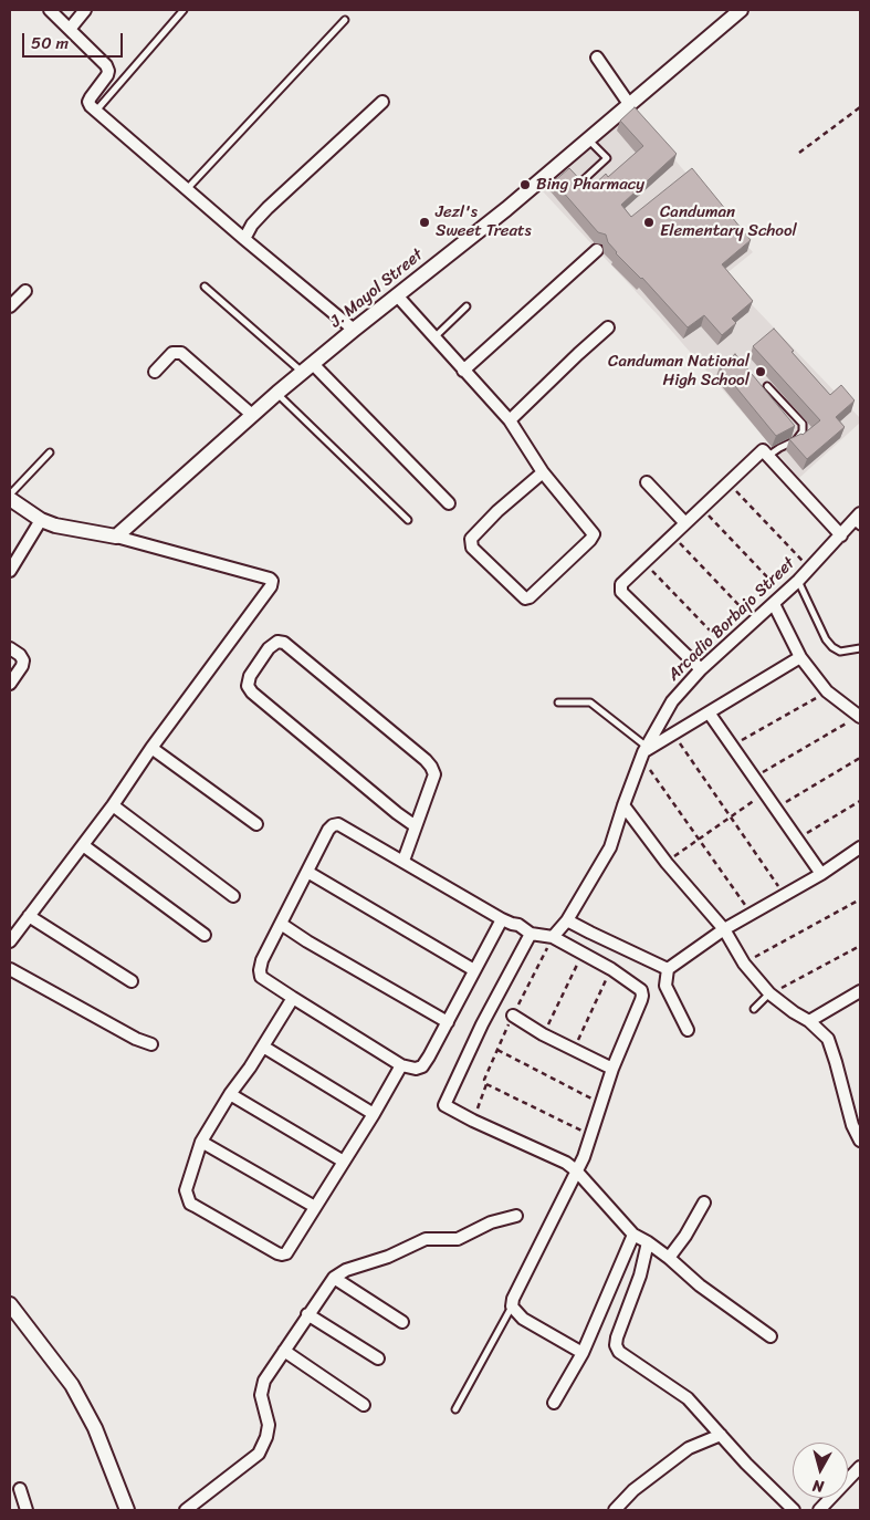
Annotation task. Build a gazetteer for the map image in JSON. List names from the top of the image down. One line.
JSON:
{"streets":{"street":["J. Mayol Street","Arcadio Borbajo Street"]},"places":["Bing Pharmacy","Jezl's Sweet Treats","Canduman Elementary School","Canduman National High School"],"scale_bar":"50 m","north":"bottom"}
